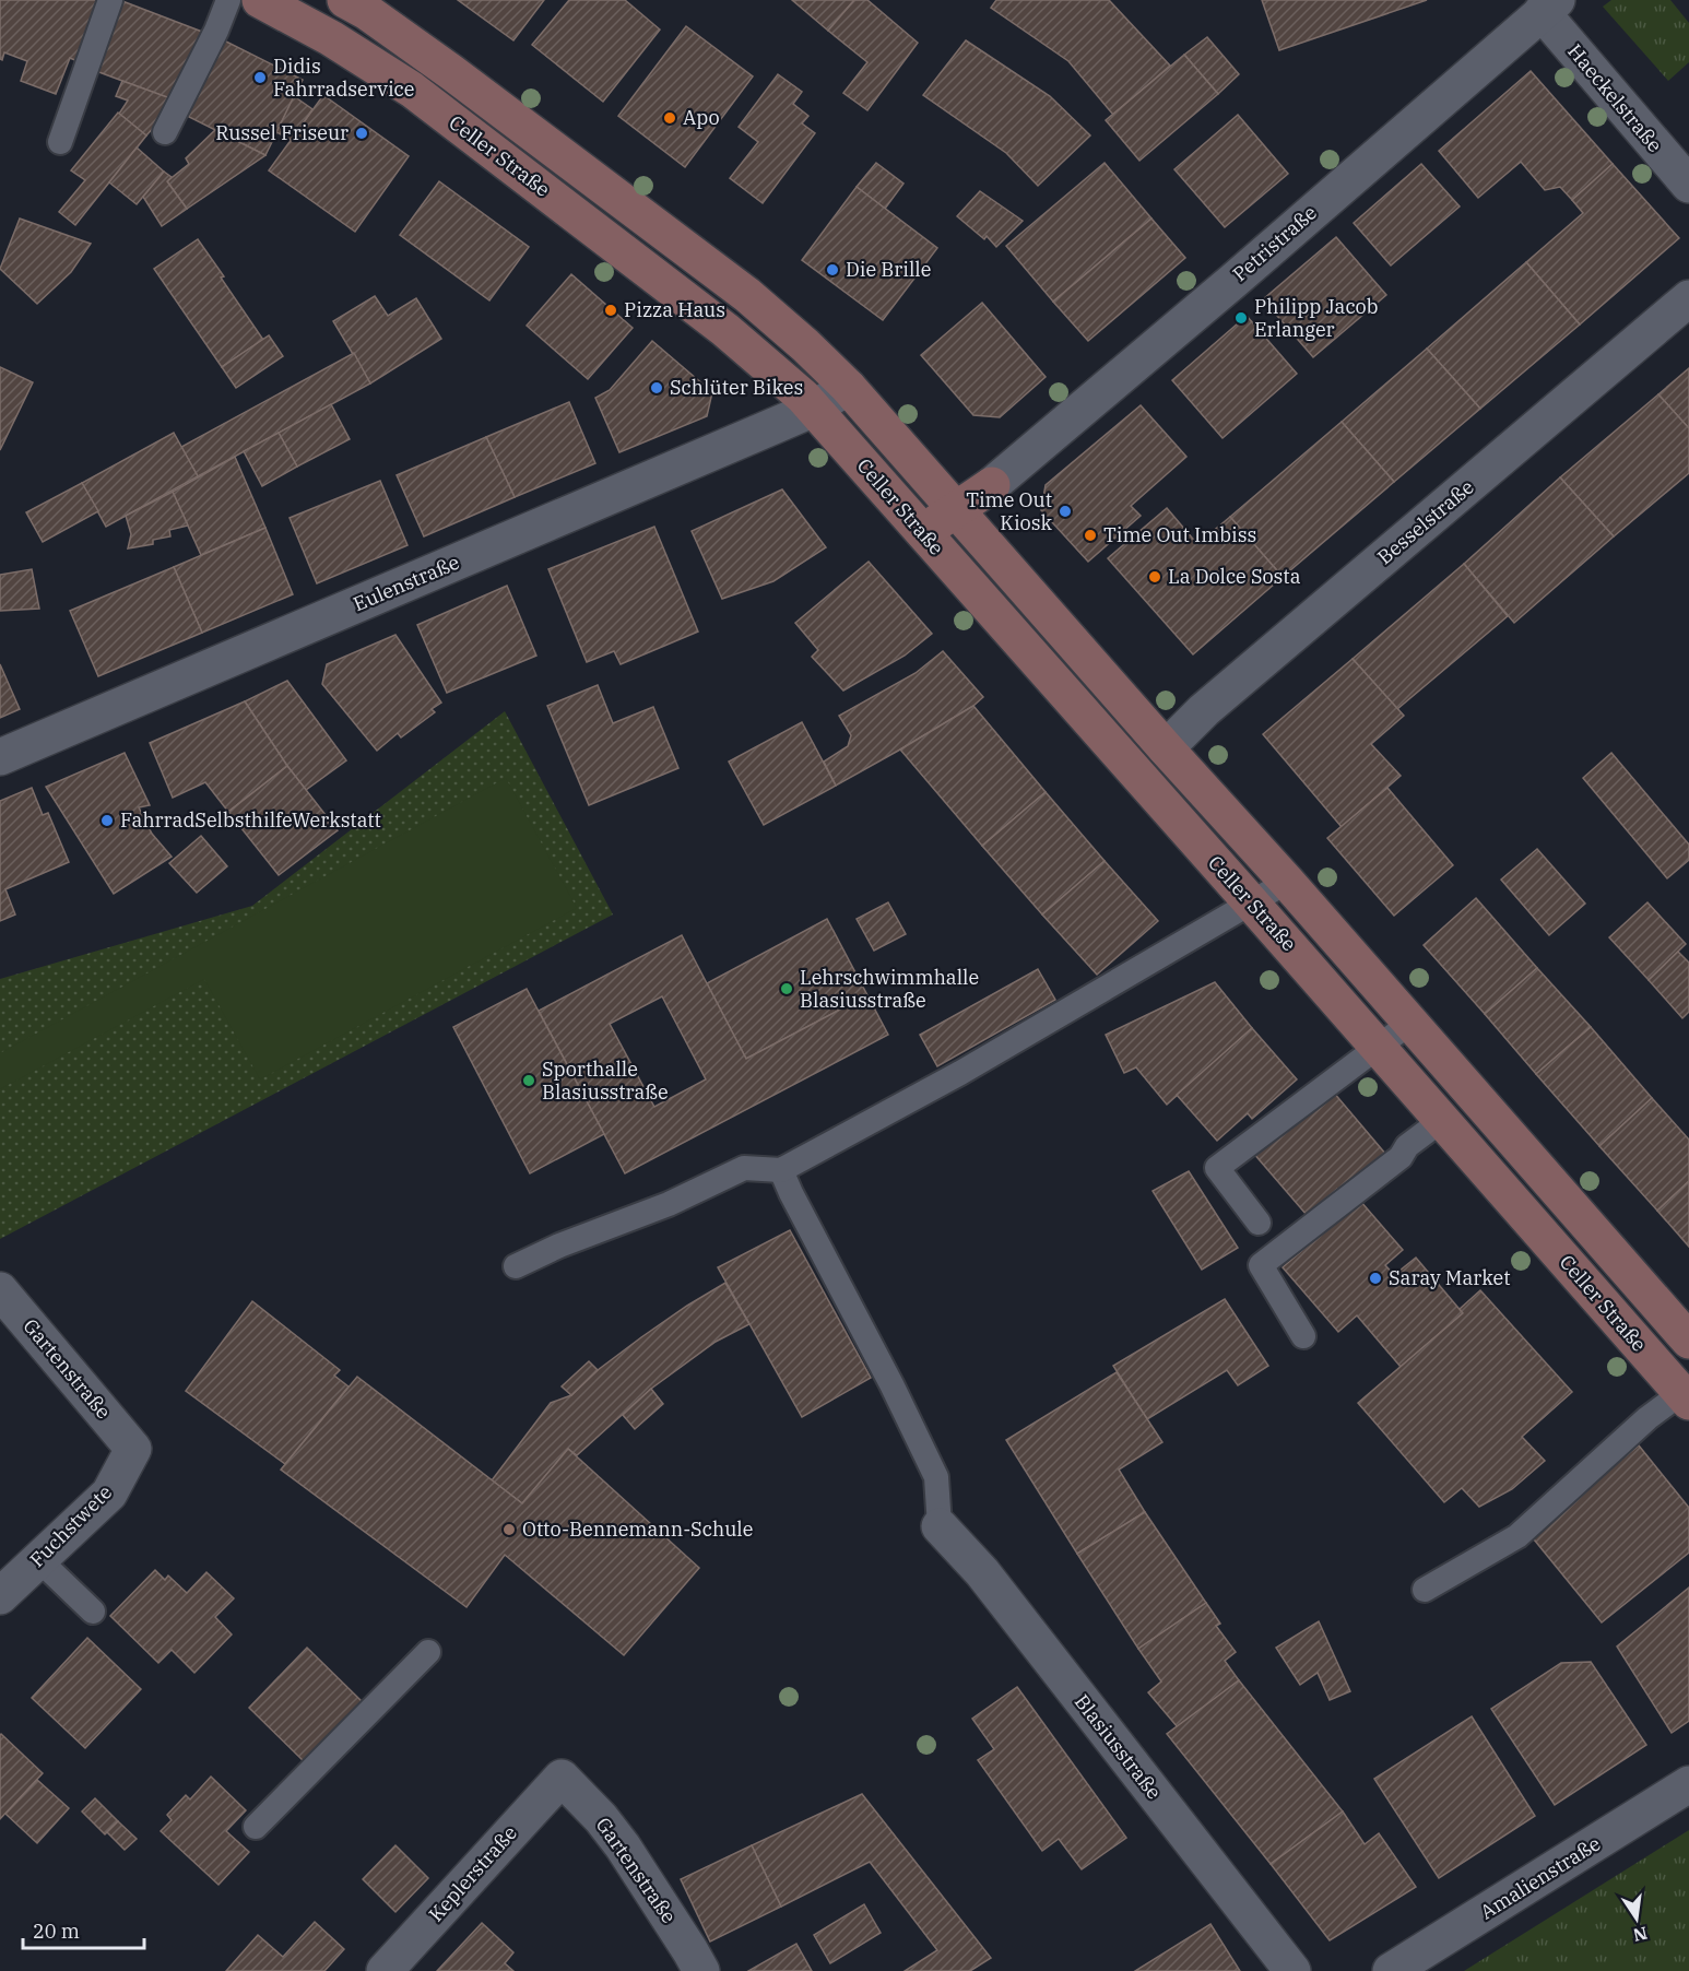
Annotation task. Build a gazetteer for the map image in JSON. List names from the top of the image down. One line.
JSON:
{"streets":{"main road":["Celler Straße"],"street":["Haeckelstraße","Petristraße","Besselstraße","Eulenstraße","Gartenstraße","Fuchstwete","Blasiusstraße","Keplerstraße","Amalienstraße"]},"crossings":[["Haeckelstraße","Petristraße"],["Celler Straße","Besselstraße"],["Celler Straße","Eulenstraße"],["Gartenstraße","Fuchstwete"],["Gartenstraße","Keplerstraße"]],"places":["Didis Fahrradservice","Apo","Russel Friseur","Die Brille","Pizza Haus","Philipp Jacob Erlanger","Schlüter Bikes","Time Out Kiosk","Time Out Imbiss","La Dolce Sosta","FahrradSelbsthilfeWerkstatt","Lehrschwimmhalle Blasiusstraße","Sporthalle Blasiusstraße","Saray Market","Otto-Bennemann-Schule"],"scale_bar":"20 m","north":"bottom"}
